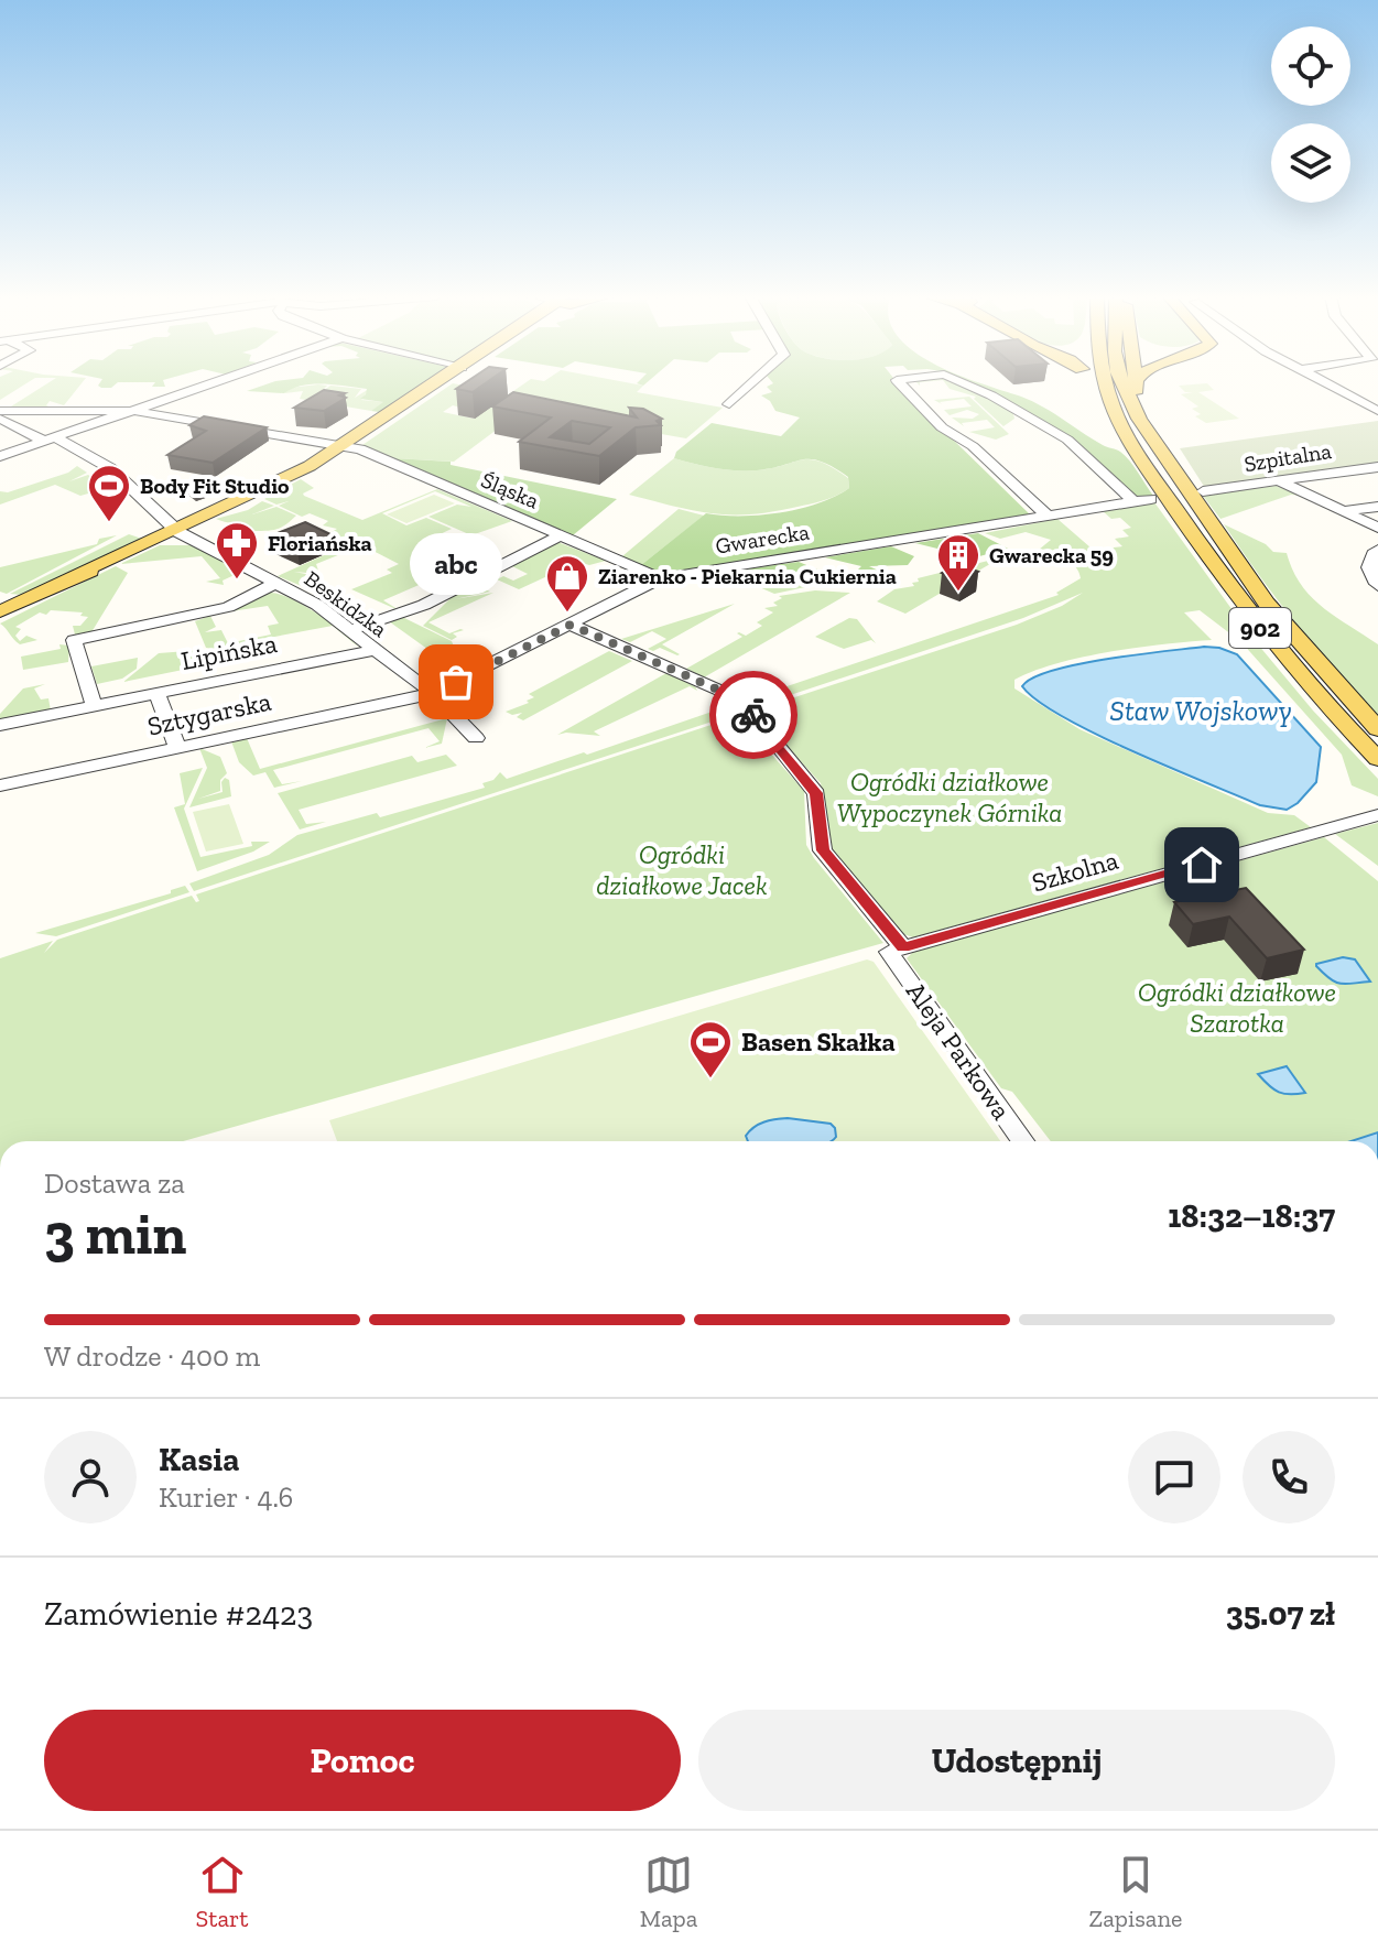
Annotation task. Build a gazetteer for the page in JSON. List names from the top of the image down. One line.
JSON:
{"streets":{"main road":["902"],"street":["Szpitalna","Śląska","Gwarecka","Beskidzka","Lipińska","Sztygarska","Szkolna","Aleja Parkowa"]},"crossings":[["Śląska","Gwarecka"],["Gwarecka","Beskidzka"],["Gwarecka","Sztygarska"],["Gwarecka","Aleja Parkowa"],["Beskidzka","Lipińska"],["Beskidzka","Sztygarska"],["Szkolna","Aleja Parkowa"]],"water":["Staw Wojskowy"],"parks":["Ogródki działkowe Wypoczynek Górnika","Ogródki działkowe Jacek","Ogródki działkowe Szarotka"],"places":{"sports":["Body Fit Studio","Basen Skałka"],"pharmacy":["Floriańska"],"building":["Gwarecka 59"],"shop":["Ziarenko - Piekarnia Cukiernia"],"other":["abc"]},"page":{"bubble":"abc","heading":["3 min","Dostawa za","18:32–18:37"],"panel":["Kasia","Kurier · 4.6","Zamówienie #2423","35.07 zł"],"bar":"W drodze · 400 m","buttons":["Pomoc","Udostępnij"],"tabs":["Start","Mapa","Zapisane"]}}
